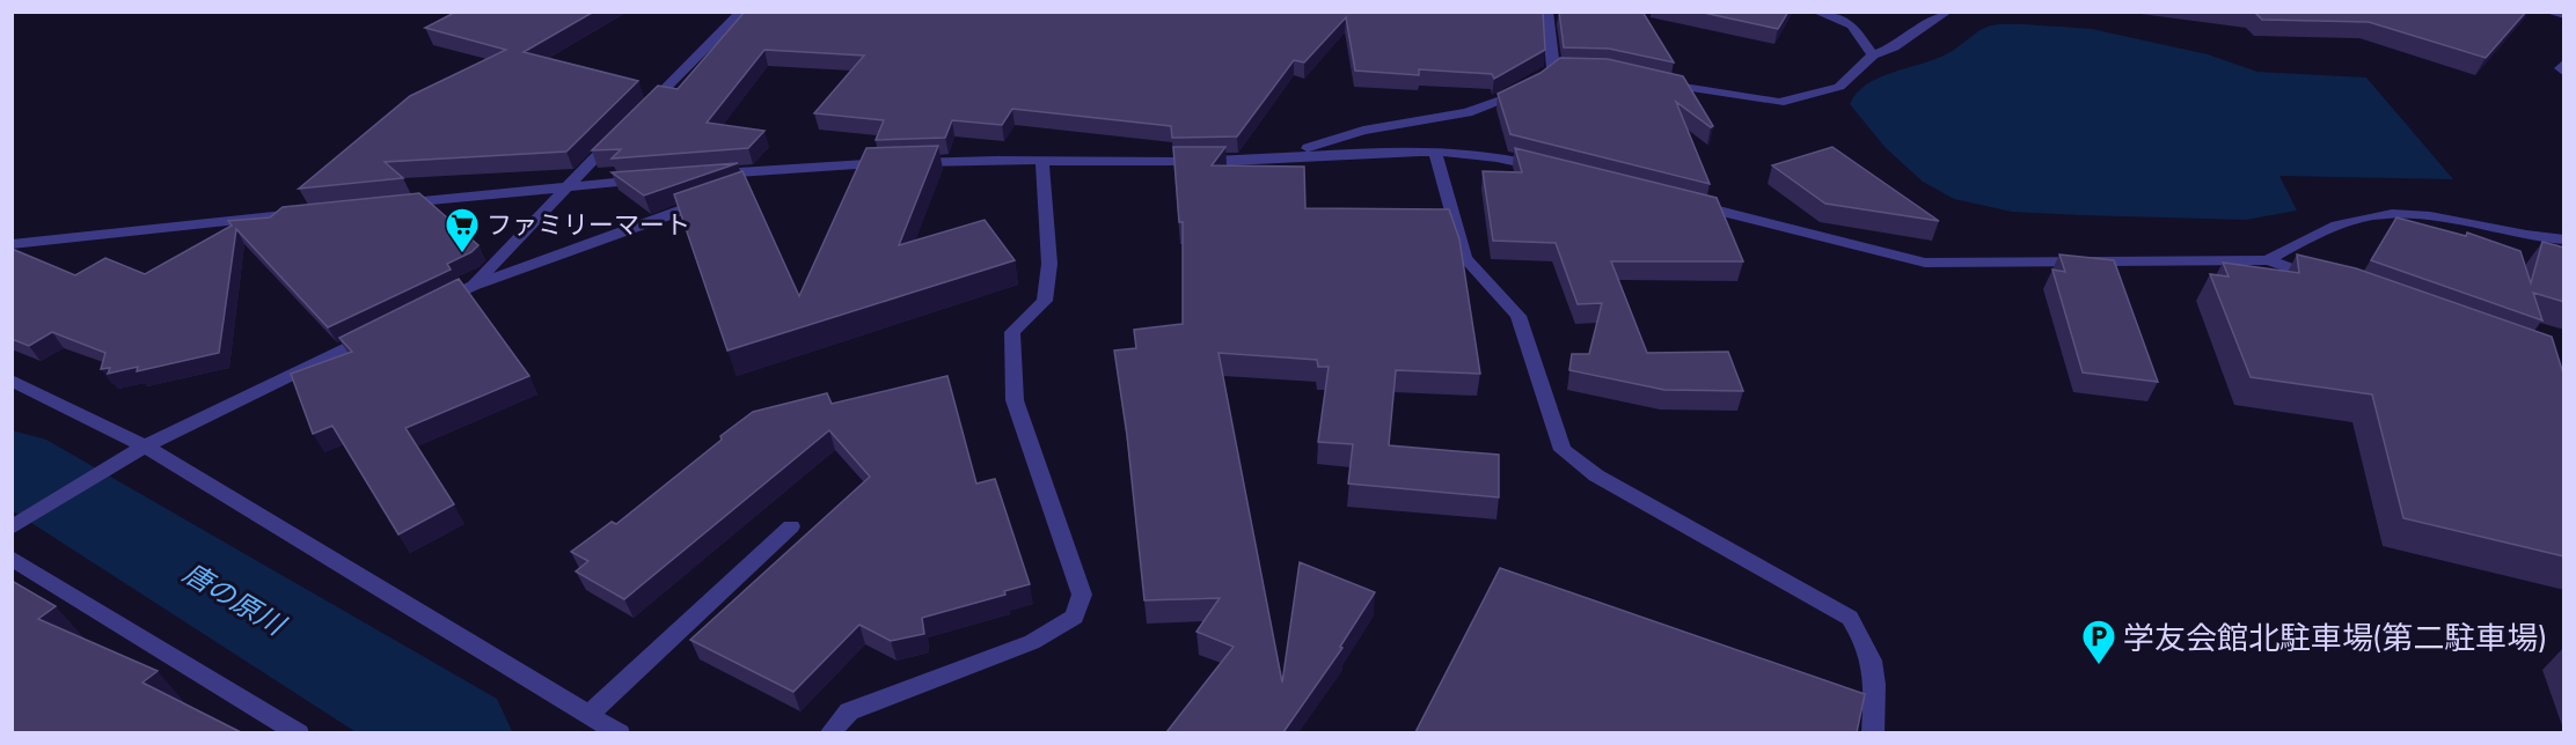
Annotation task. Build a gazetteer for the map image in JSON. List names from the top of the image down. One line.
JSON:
{"water":["唐の原川"],"places":{"supermarket":["ファミリーマート"],"parking":["学友会館北駐車場(第二駐車場)"]}}
